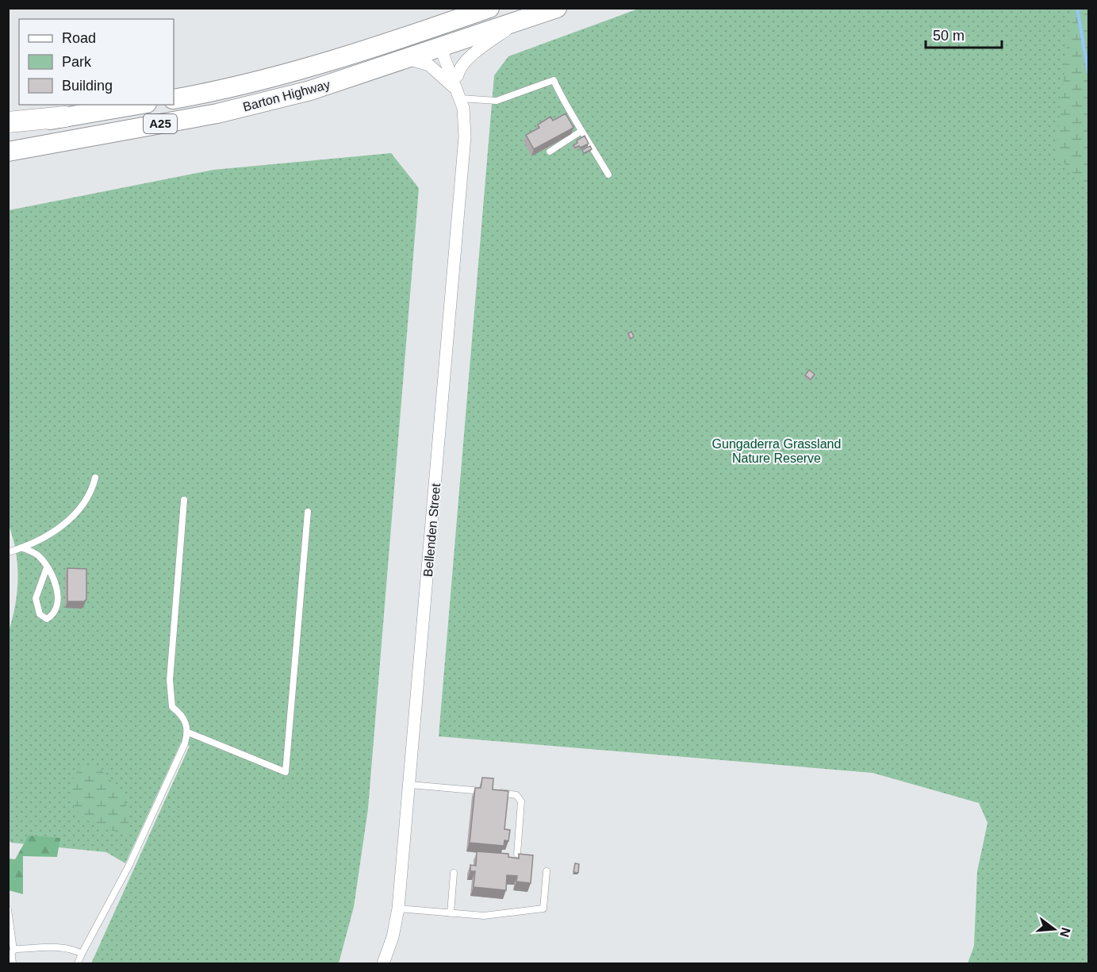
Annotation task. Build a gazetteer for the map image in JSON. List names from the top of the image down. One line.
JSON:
{"streets":{"highway":["Barton Highway","A25"],"street":["Bellenden Street"]},"parks":["Gungaderra Grassland Nature Reserve"],"legend":["Road","Park","Building"],"scale_bar":"50 m","north":"right"}
